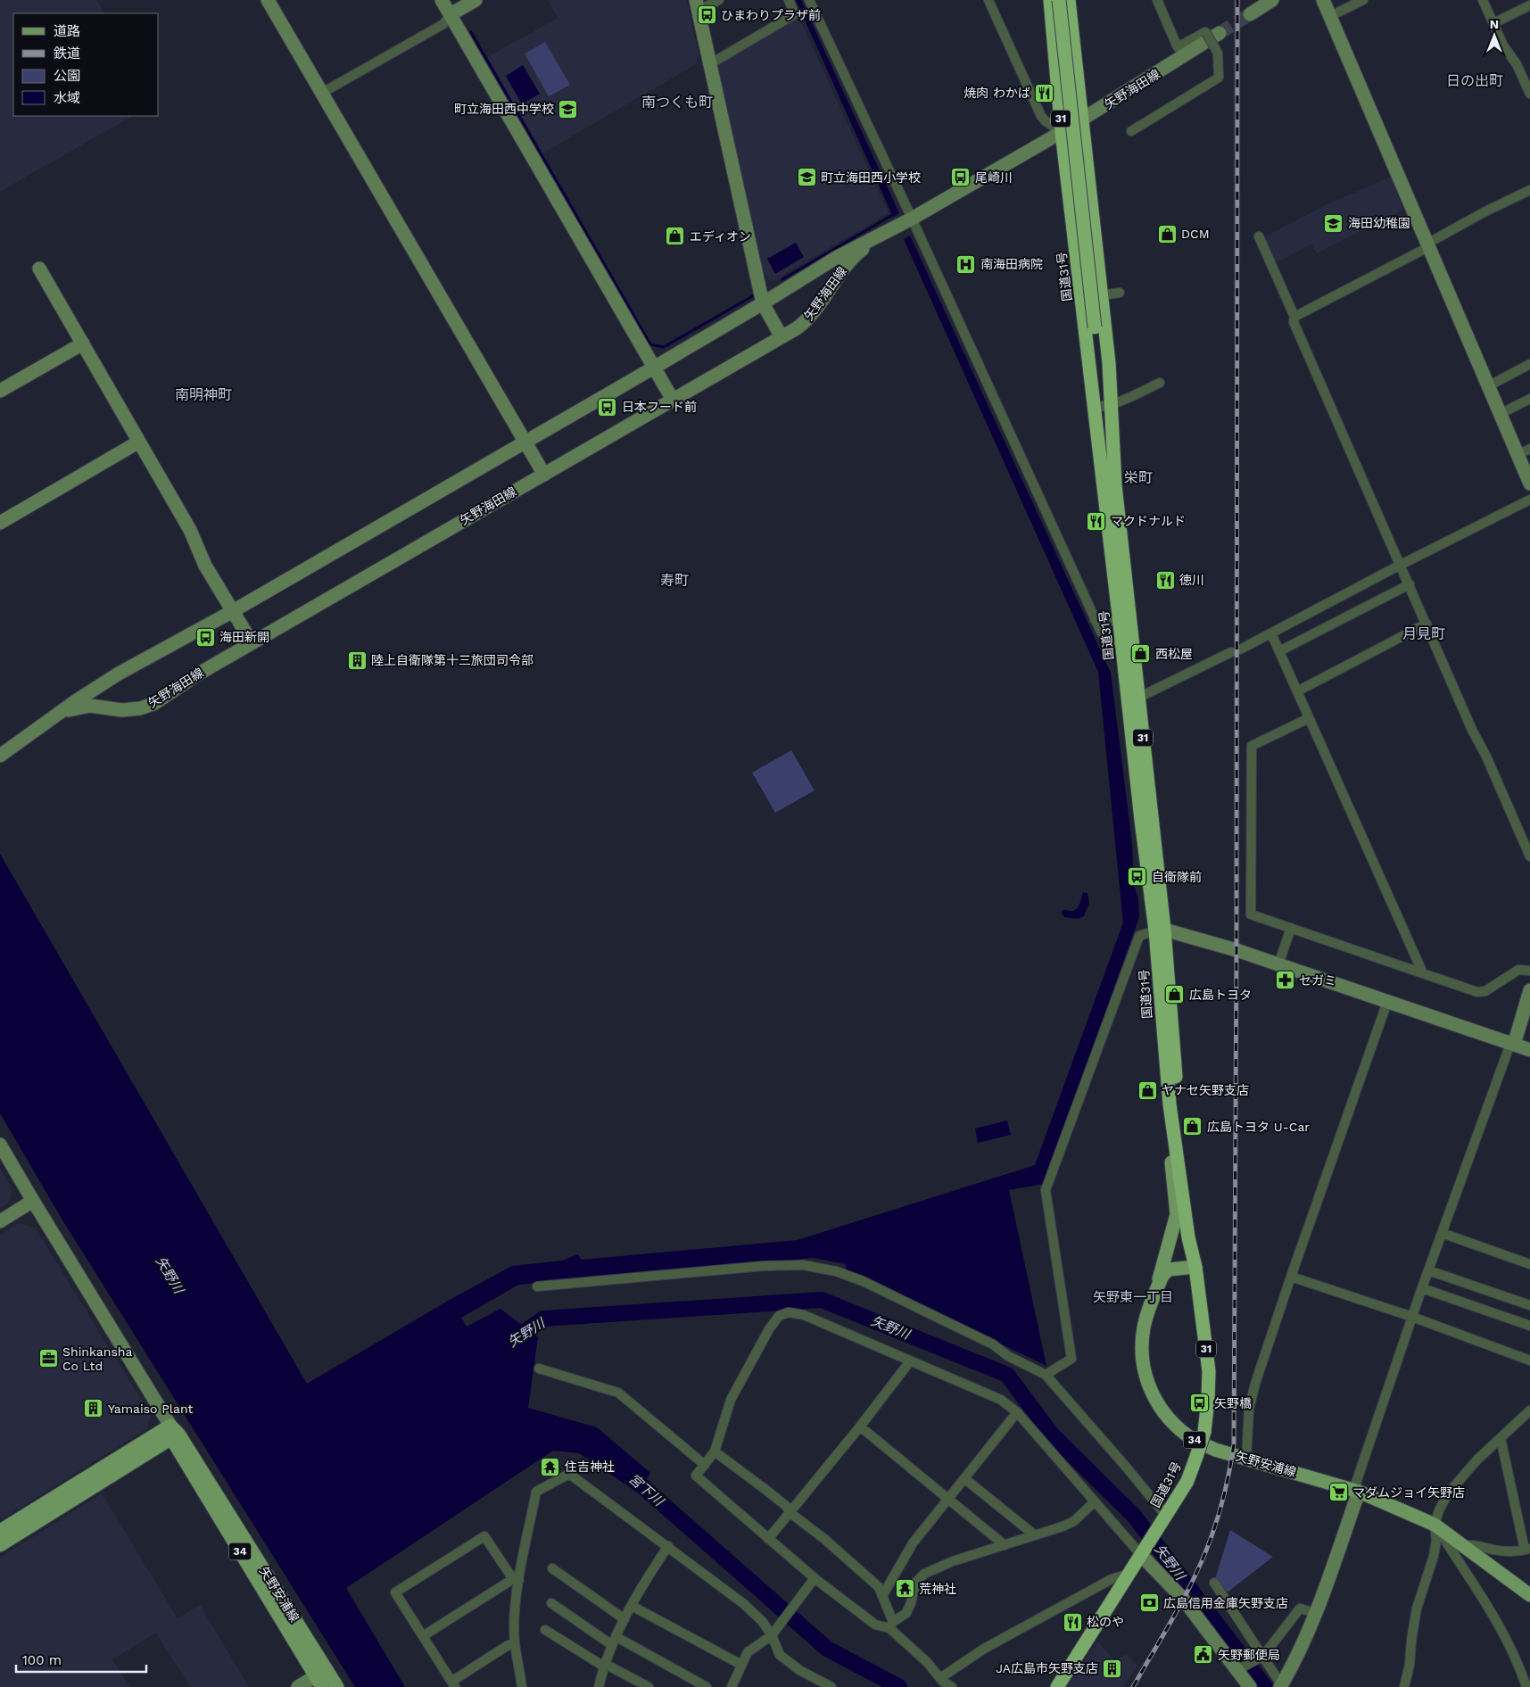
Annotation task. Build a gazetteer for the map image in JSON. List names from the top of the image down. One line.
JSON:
{"streets":{"highway":["31","国道31号"],"main road":["34","矢野安浦線"],"street":["矢野海田線"]},"crossings":[["矢野海田線","国道31号"],["国道31号","34"],["国道31号","矢野安浦線"],["34","矢野安浦線"]],"districts":["日の出町","南つくも町","南明神町","栄町","寿町","月見町","矢野東一丁目"],"water":["矢野川","宮下川"],"places":{"bus stop":["ひまわりプラザ前","尾崎川","日本フード前","海田新開","自衛隊前","矢野橋"],"restaurant":["焼肉 わかば","マクドナルド","徳川","松のや"],"school or university":["町立海田西中学校","町立海田西小学校","海田幼稚園"],"shop":["DCM","エディオン","西松屋","広島トヨタ","ヤナセ矢野支店","広島トヨタ U-Car"],"hospital":["南海田病院"],"building":["陸上自衛隊第十三旅団司令部","Yamaiso Plant","JA広島市矢野支店"],"pharmacy":["セガミ"],"office":["Shinkansha Co Ltd"],"temple":["住吉神社","荒神社"],"supermarket":["マダムジョイ矢野店"],"bank":["広島信用金庫矢野支店"],"public building":["矢野郵便局"]},"legend":["道路","鉄道","公園","水域"],"scale_bar":"100 m","north":"top"}
